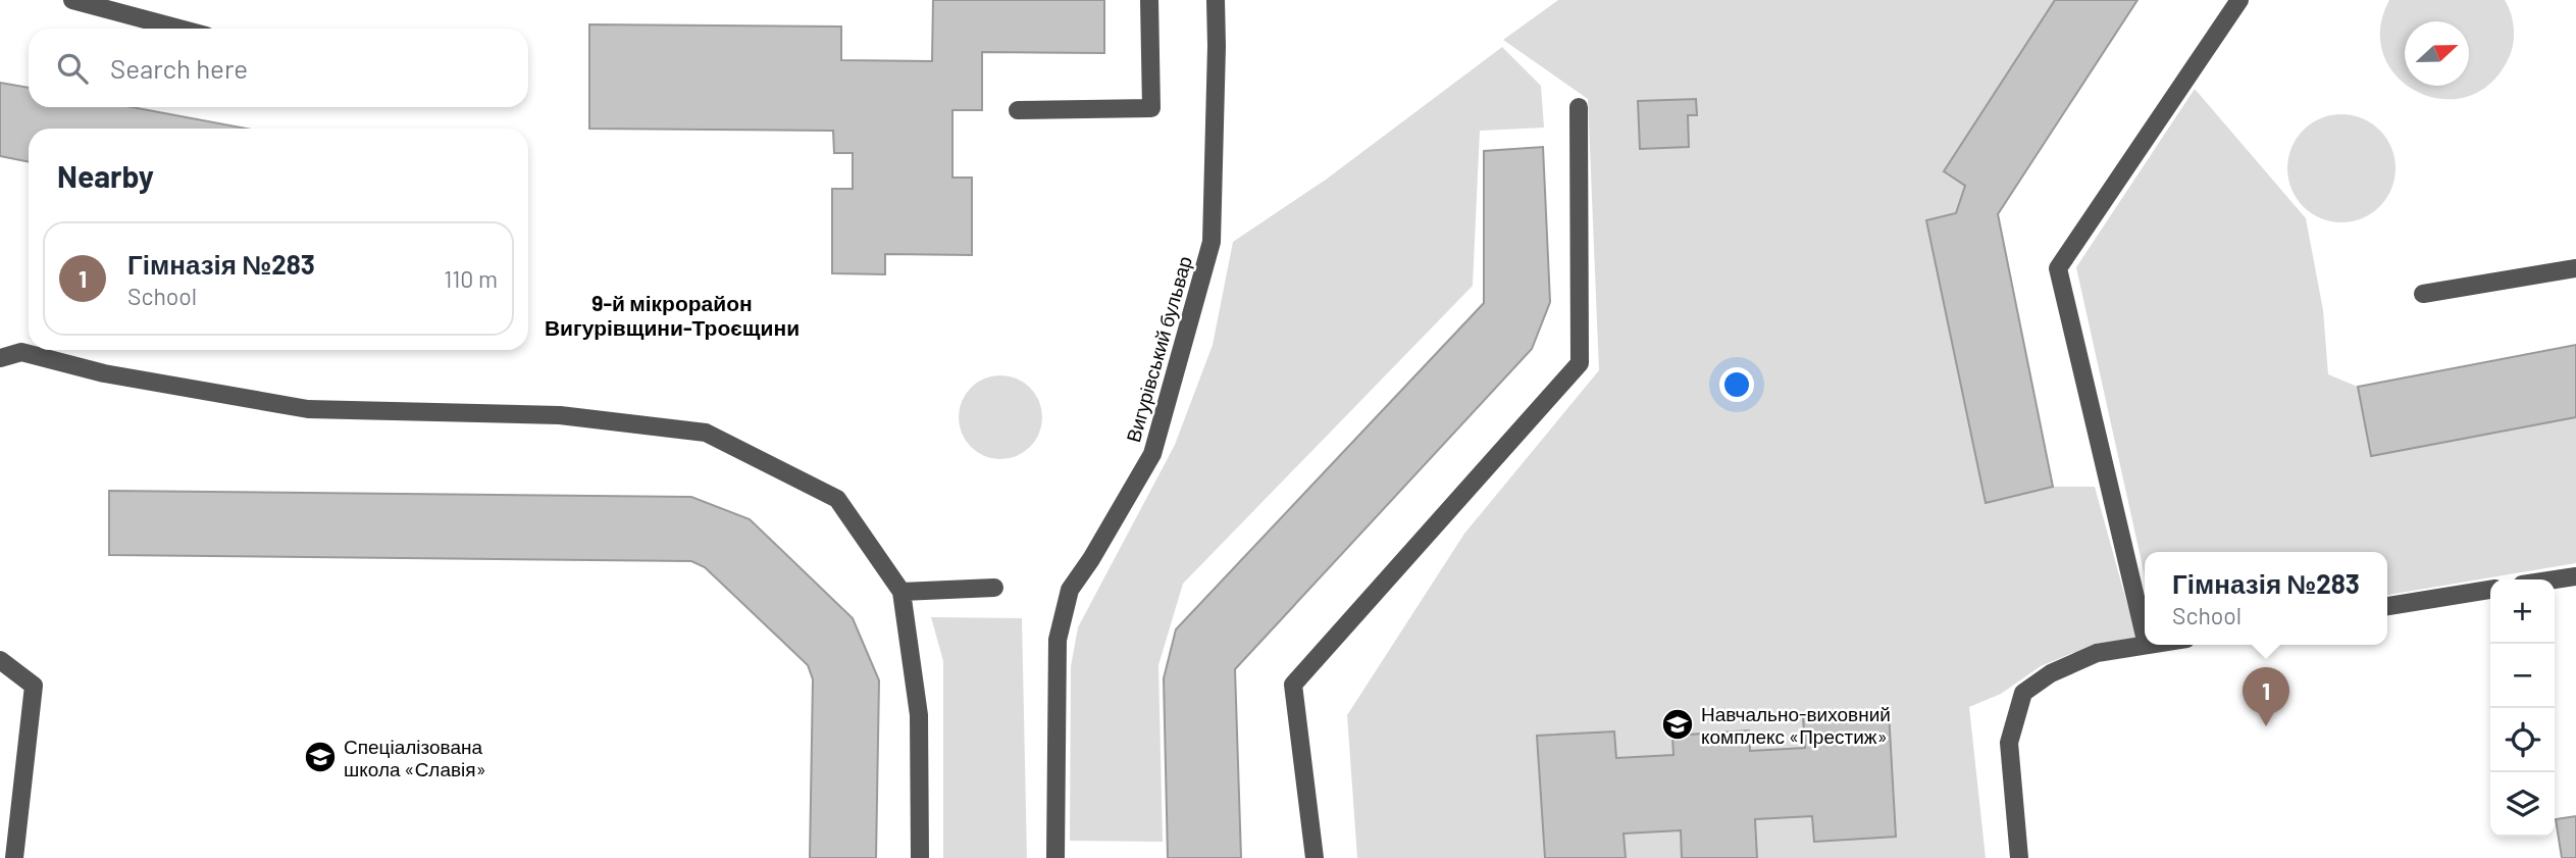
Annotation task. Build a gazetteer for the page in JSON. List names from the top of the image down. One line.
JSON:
{"streets":{"street":["Вигурівський бульвар"]},"districts":["9-й мікрорайон Вигурівщини-Троєщини"],"places":{"school or university":["Навчально-виховний комплекс «Престиж»","Спеціалізована школа «Славія»"]},"north":"right","page":{"search":"Search here","heading":"Nearby","list":[{"mark":"1","name":"Гімназія №283","note":"School","value":"110 m"}],"popup":["Гімназія №283","School"],"map_buttons":["+","−"],"pins":"1"}}
